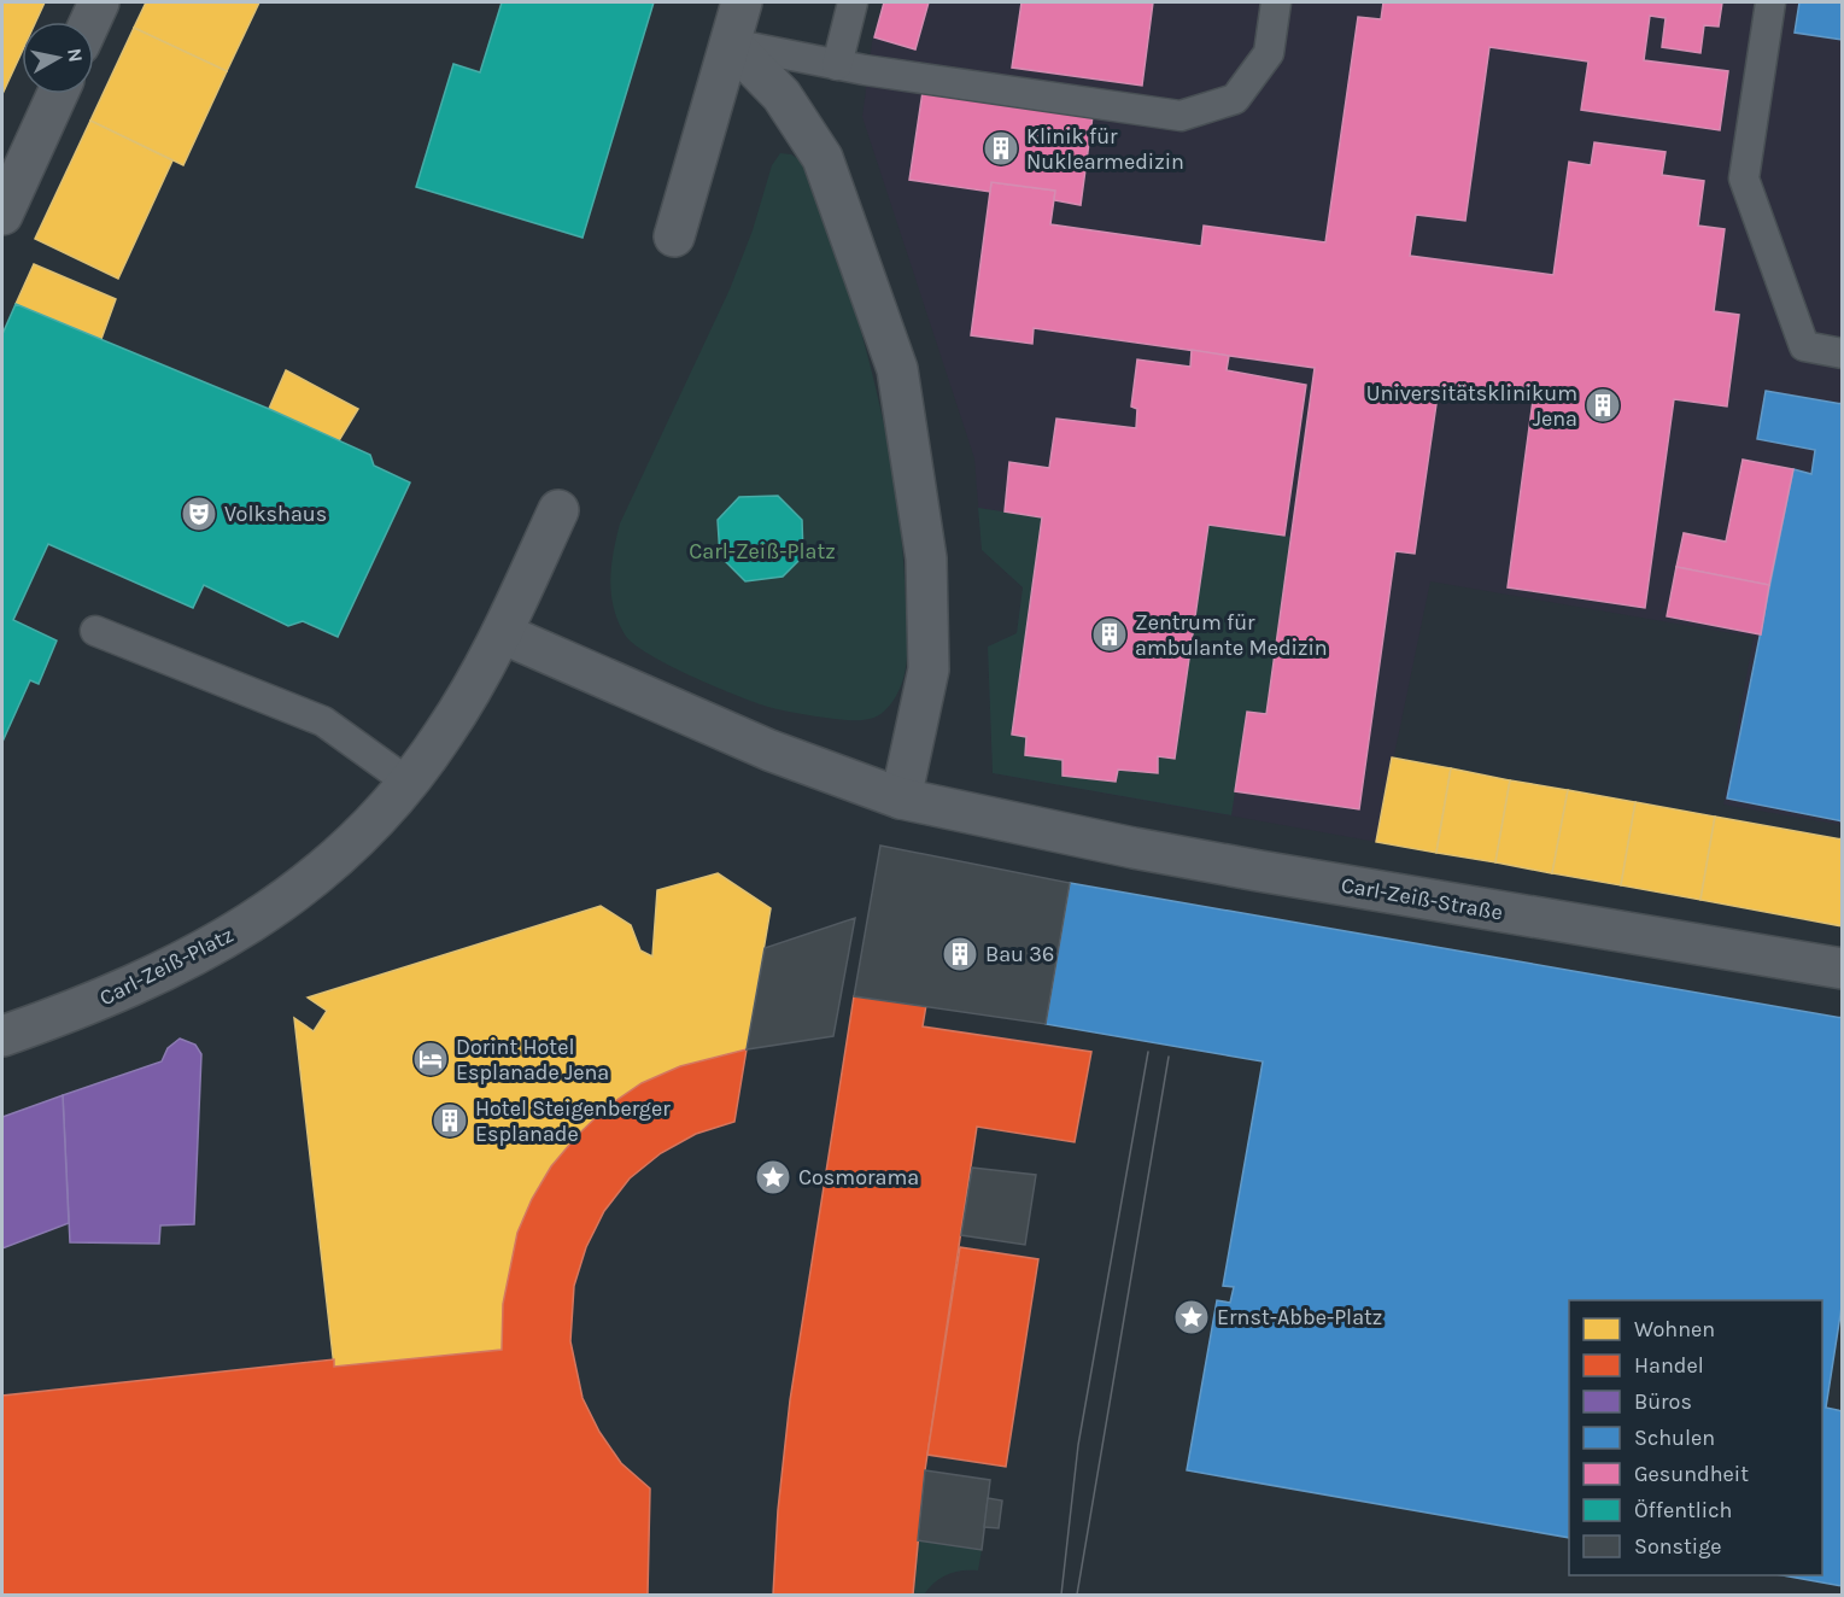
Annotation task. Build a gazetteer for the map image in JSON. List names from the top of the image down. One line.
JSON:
{"streets":{"street":["Carl-Zeiß-Straße","Carl-Zeiß-Platz"]},"parks":["Carl-Zeiß-Platz"],"places":{"building":["Klinik für Nuklearmedizin","Universitätsklinikum Jena","Zentrum für ambulante Medizin","Bau 36","Hotel Steigenberger Esplanade"],"theatre":["Volkshaus"],"hotel":["Dorint Hotel Esplanade Jena"],"place":["Cosmorama","Ernst-Abbe-Platz"]},"legend":["Wohnen","Handel","Büros","Schulen","Gesundheit","Öffentlich","Sonstige"],"north":"right"}
